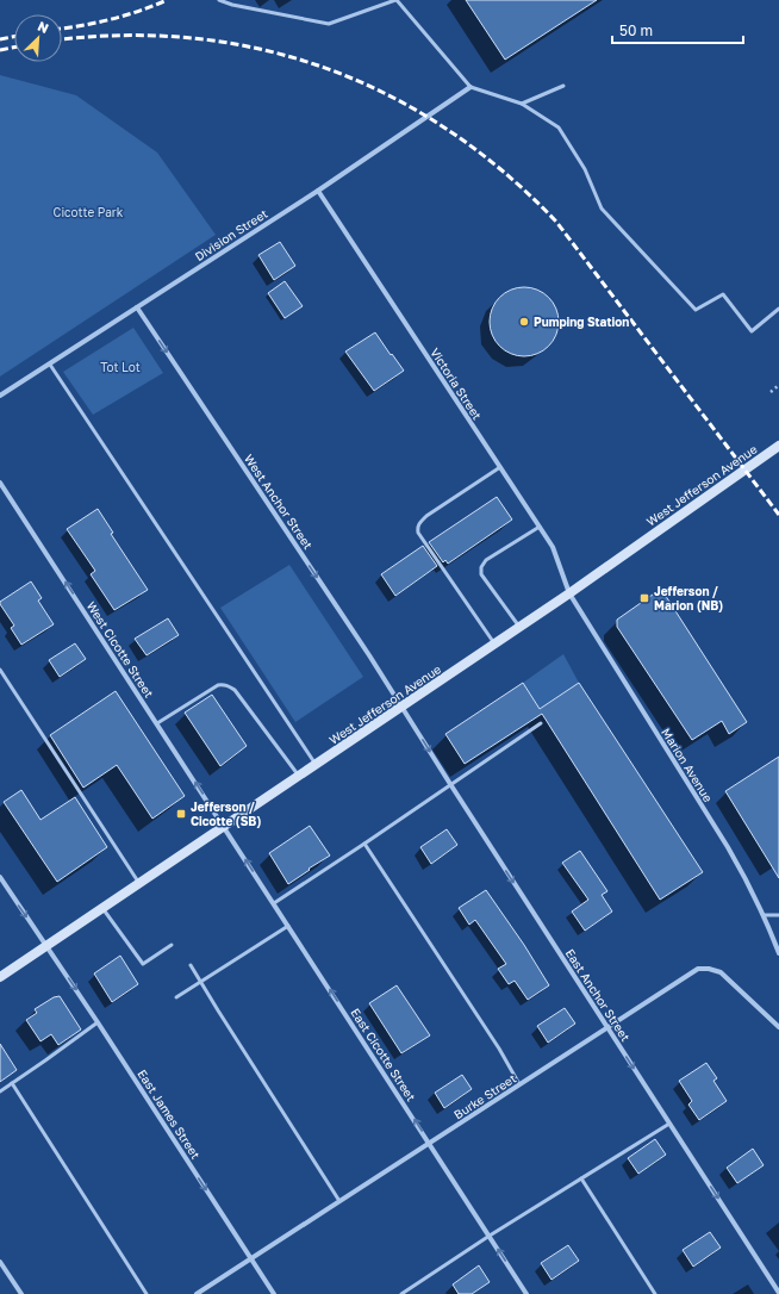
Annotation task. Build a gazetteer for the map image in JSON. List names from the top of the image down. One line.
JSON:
{"streets":{"main road":["West Jefferson Avenue"],"street":["Division Street","Victoria Street","West Anchor Street","West Cicotte Street","Marion Avenue","East Anchor Street","East Cicotte Street","Burke Street","East James Street"]},"crossings":[["Division Street","Victoria Street"],["Division Street","West Anchor Street"],["Victoria Street","West Jefferson Avenue"],["Victoria Street","Marion Avenue"],["West Jefferson Avenue","West Anchor Street"],["West Jefferson Avenue","West Cicotte Street"],["West Jefferson Avenue","Marion Avenue"],["West Jefferson Avenue","East Anchor Street"],["West Jefferson Avenue","East Cicotte Street"],["West Jefferson Avenue","East James Street"],["West Anchor Street","East Anchor Street"],["West Cicotte Street","East Cicotte Street"],["East Anchor Street","Burke Street"],["East Cicotte Street","Burke Street"],["Burke Street","East James Street"]],"one_way":["West Anchor Street","West Cicotte Street","East Anchor Street","East Cicotte Street","East James Street"],"parks":["Cicotte Park","Tot Lot"],"places":{"other":["Pumping Station"],"transit":["Jefferson / Marion (NB)","Jefferson / Cicotte (SB)"]},"scale_bar":"50 m","north":"top right"}
